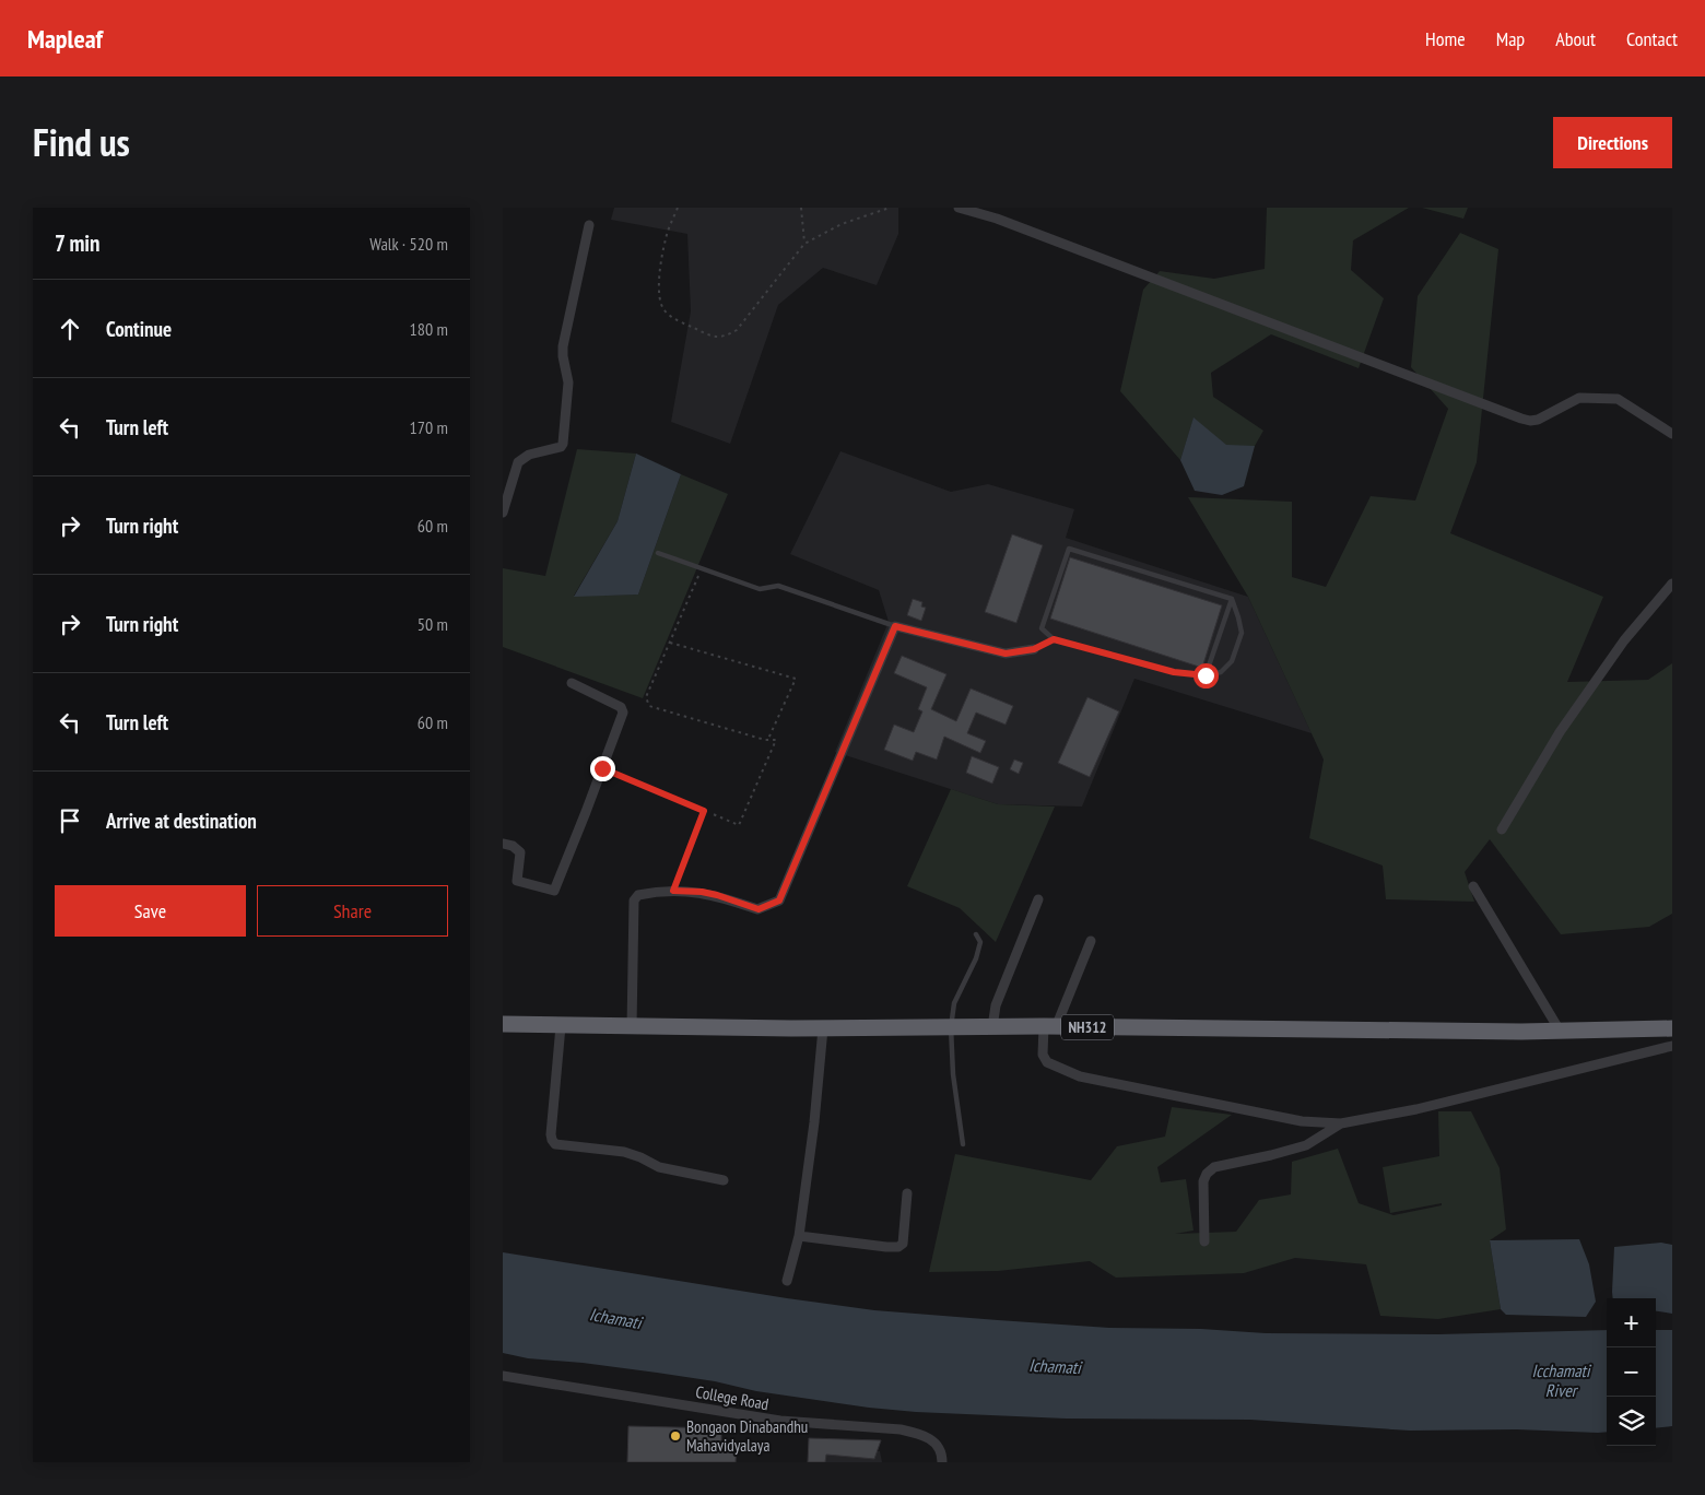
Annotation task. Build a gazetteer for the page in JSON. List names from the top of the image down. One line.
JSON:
{"streets":{"highway":["NH312"],"street":["College Road"]},"water":["Ichamati","Icchamati River"],"places":["Bongaon Dinabandhu Mahavidyalaya"],"page":{"header":"Mapleaf","nav":["Home","Map","About","Contact"],"title":"Find us","buttons":["Directions",["Save","Share"]],"heading":["7 min","Walk · 520 m"],"list":[["Continue","180 m"],["Turn left","170 m"],["Turn right","60 m"],["Turn right","50 m"],["Turn left","60 m"],"Arrive at destination"],"map_buttons":["+","−"]}}
